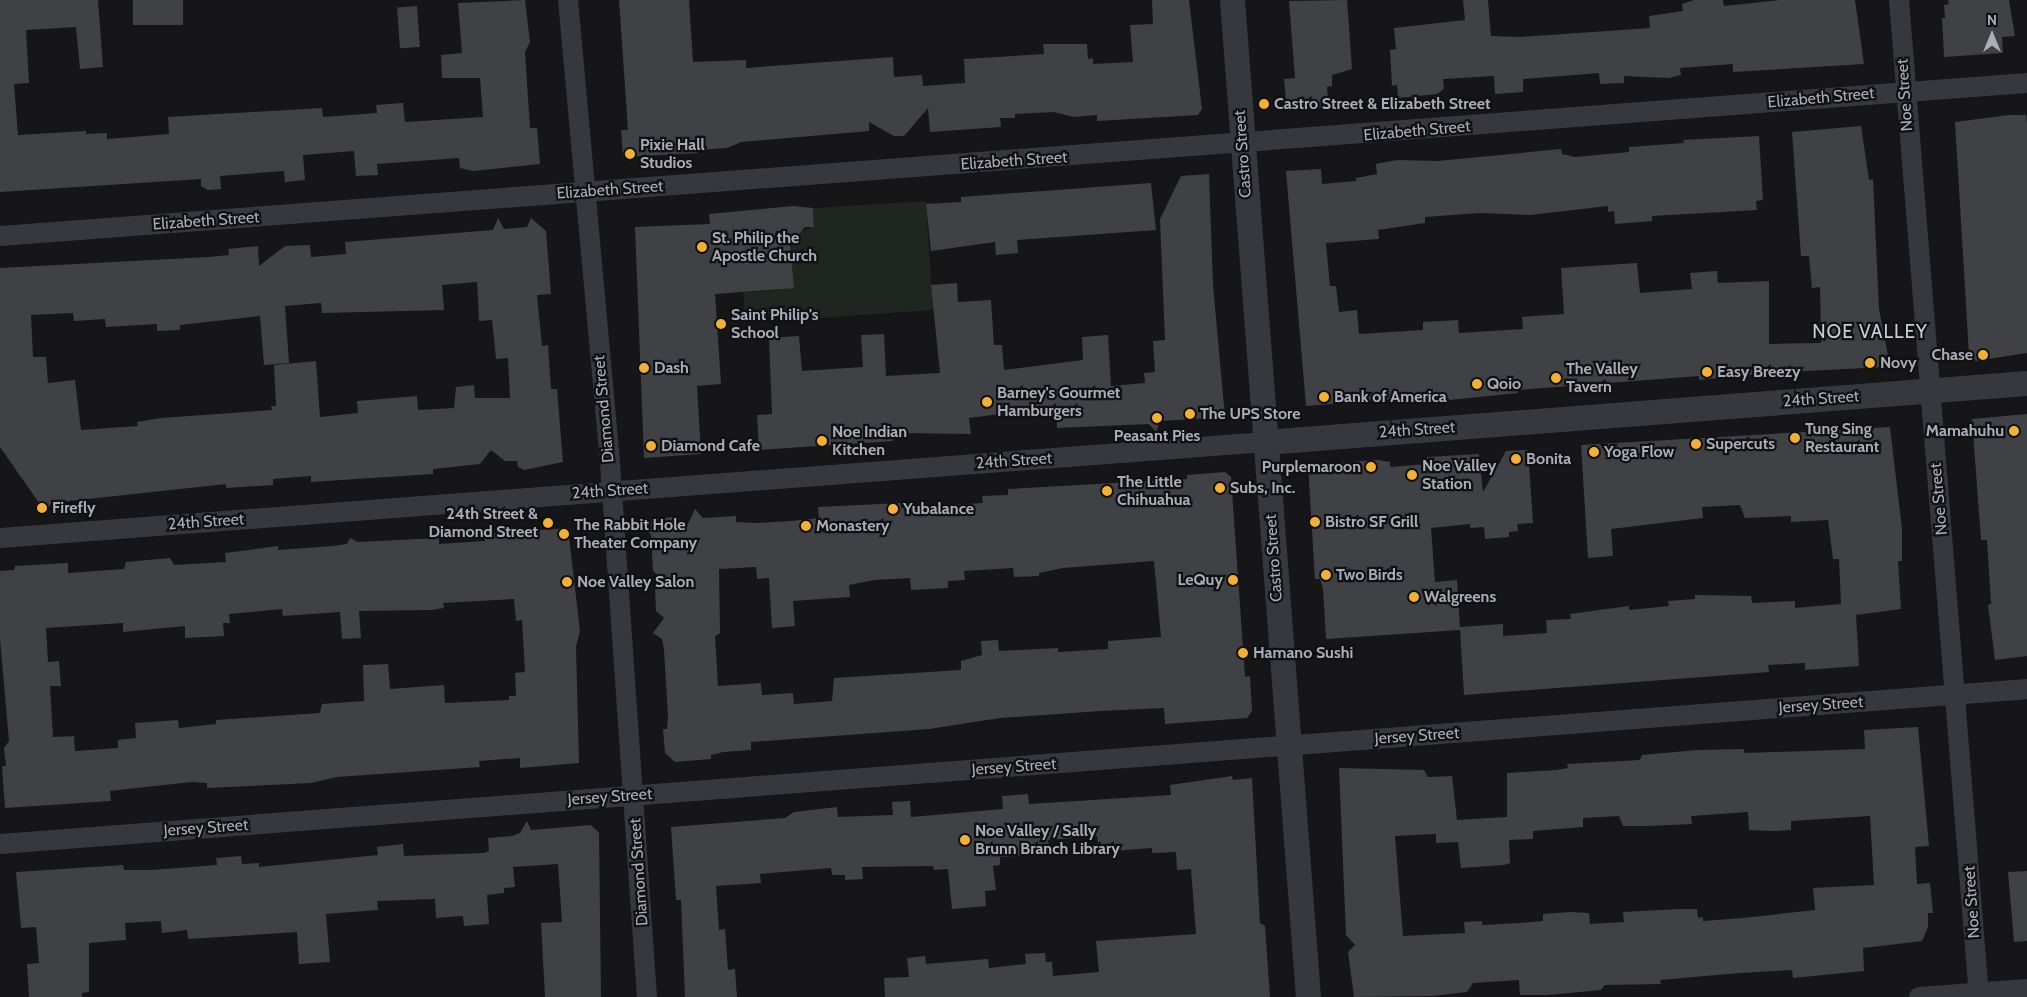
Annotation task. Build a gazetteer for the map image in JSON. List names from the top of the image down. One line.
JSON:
{"streets":{"street":["Noe Street","Elizabeth Street","Castro Street","24th Street","Diamond Street","Jersey Street"]},"crossings":[["Noe Street","Elizabeth Street"],["Noe Street","24th Street"],["Noe Street","Jersey Street"],["Elizabeth Street","Castro Street"],["Elizabeth Street","Diamond Street"],["Castro Street","24th Street"],["Castro Street","Jersey Street"],["24th Street","Diamond Street"],["Diamond Street","Jersey Street"]],"districts":["NOE VALLEY"],"places":["Castro Street & Elizabeth Street","Pixie Hall Studios","St. Philip the Apostle Church","Saint Philip's School","Chase","Novy","Dash","Easy Breezy","The Valley Tavern","Qoio","Bank of America","Barney's Gourmet Hamburgers","The UPS Store","Peasant Pies","Mamahuhu","Tung Sing Restaurant","Noe Indian Kitchen","Supercuts","Diamond Cafe","Yoga Flow","Bonita","Purplemaroon","Noe Valley Station","Subs, Inc.","The Little Chihuahua","Firefly","Yubalance","Bistro SF Grill","24th Street & Diamond Street","Monastery","The Rabbit Hole Theater Company","Two Birds","LeQuy","Noe Valley Salon","Walgreens","Hamano Sushi","Noe Valley / Sally Brunn Branch Library"],"north":"top"}
